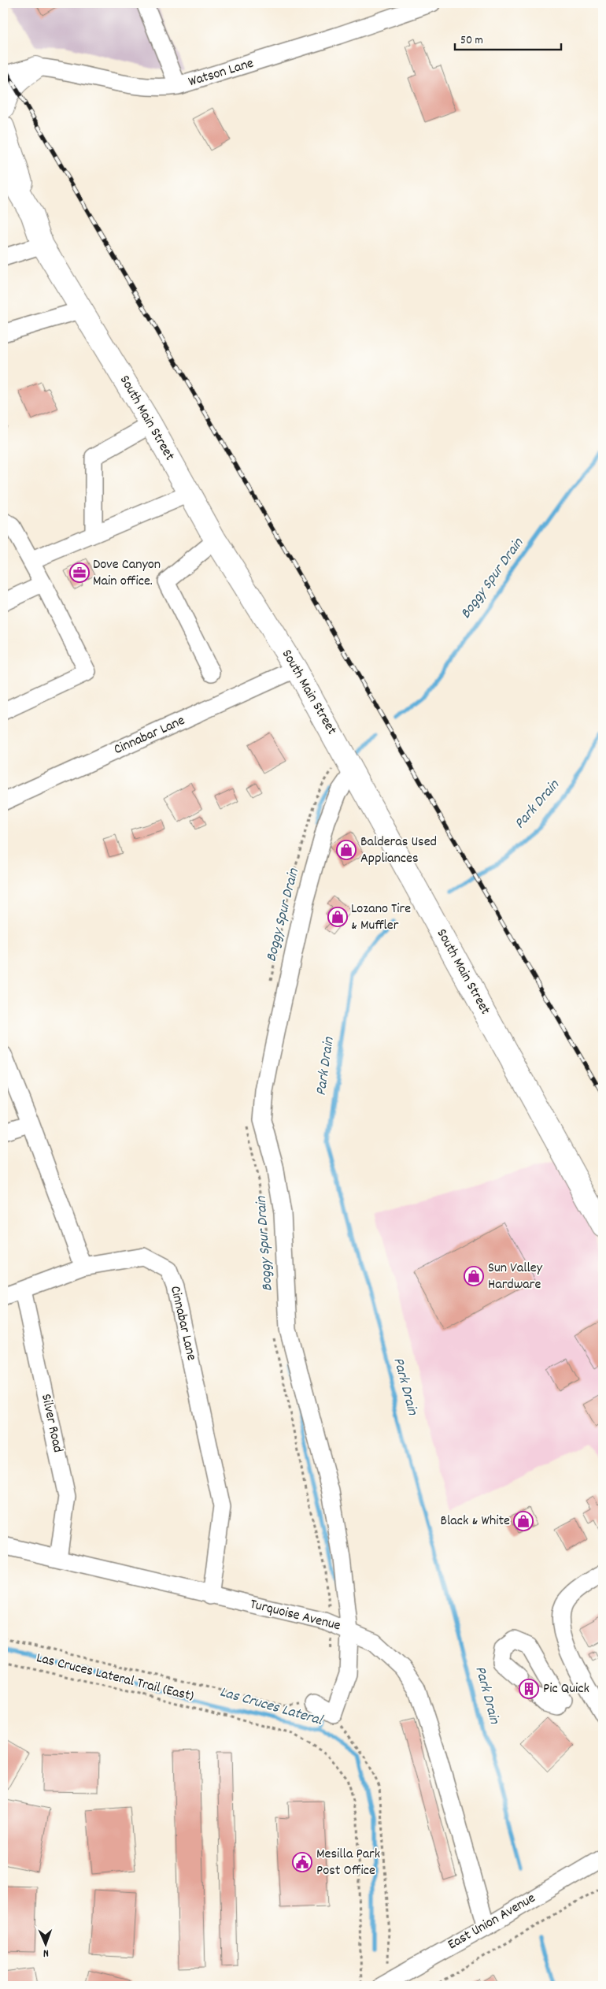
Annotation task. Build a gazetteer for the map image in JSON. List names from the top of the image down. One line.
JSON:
{"streets":{"main road":["South Main Street"],"street":["Watson Lane","Cinnabar Lane","Silver Road","Turquoise Avenue","East Union Avenue"],"path":["Las Cruces Lateral Trail (East)"]},"crossings":[["South Main Street","Cinnabar Lane"],["Cinnabar Lane","Silver Road"],["Cinnabar Lane","Turquoise Avenue"],["Silver Road","Turquoise Avenue"],["Turquoise Avenue","East Union Avenue"]],"water":["Boggy Spur Drain","Park Drain","Las Cruces Lateral"],"places":{"office":["Dove Canyon Main office."],"shop":["Balderas Used Appliances","Lozano Tire & Muffler","Sun Valley Hardware","Black & White"],"building":["Pic Quick"],"public building":["Mesilla Park Post Office"]},"scale_bar":"50 m","north":"bottom"}
